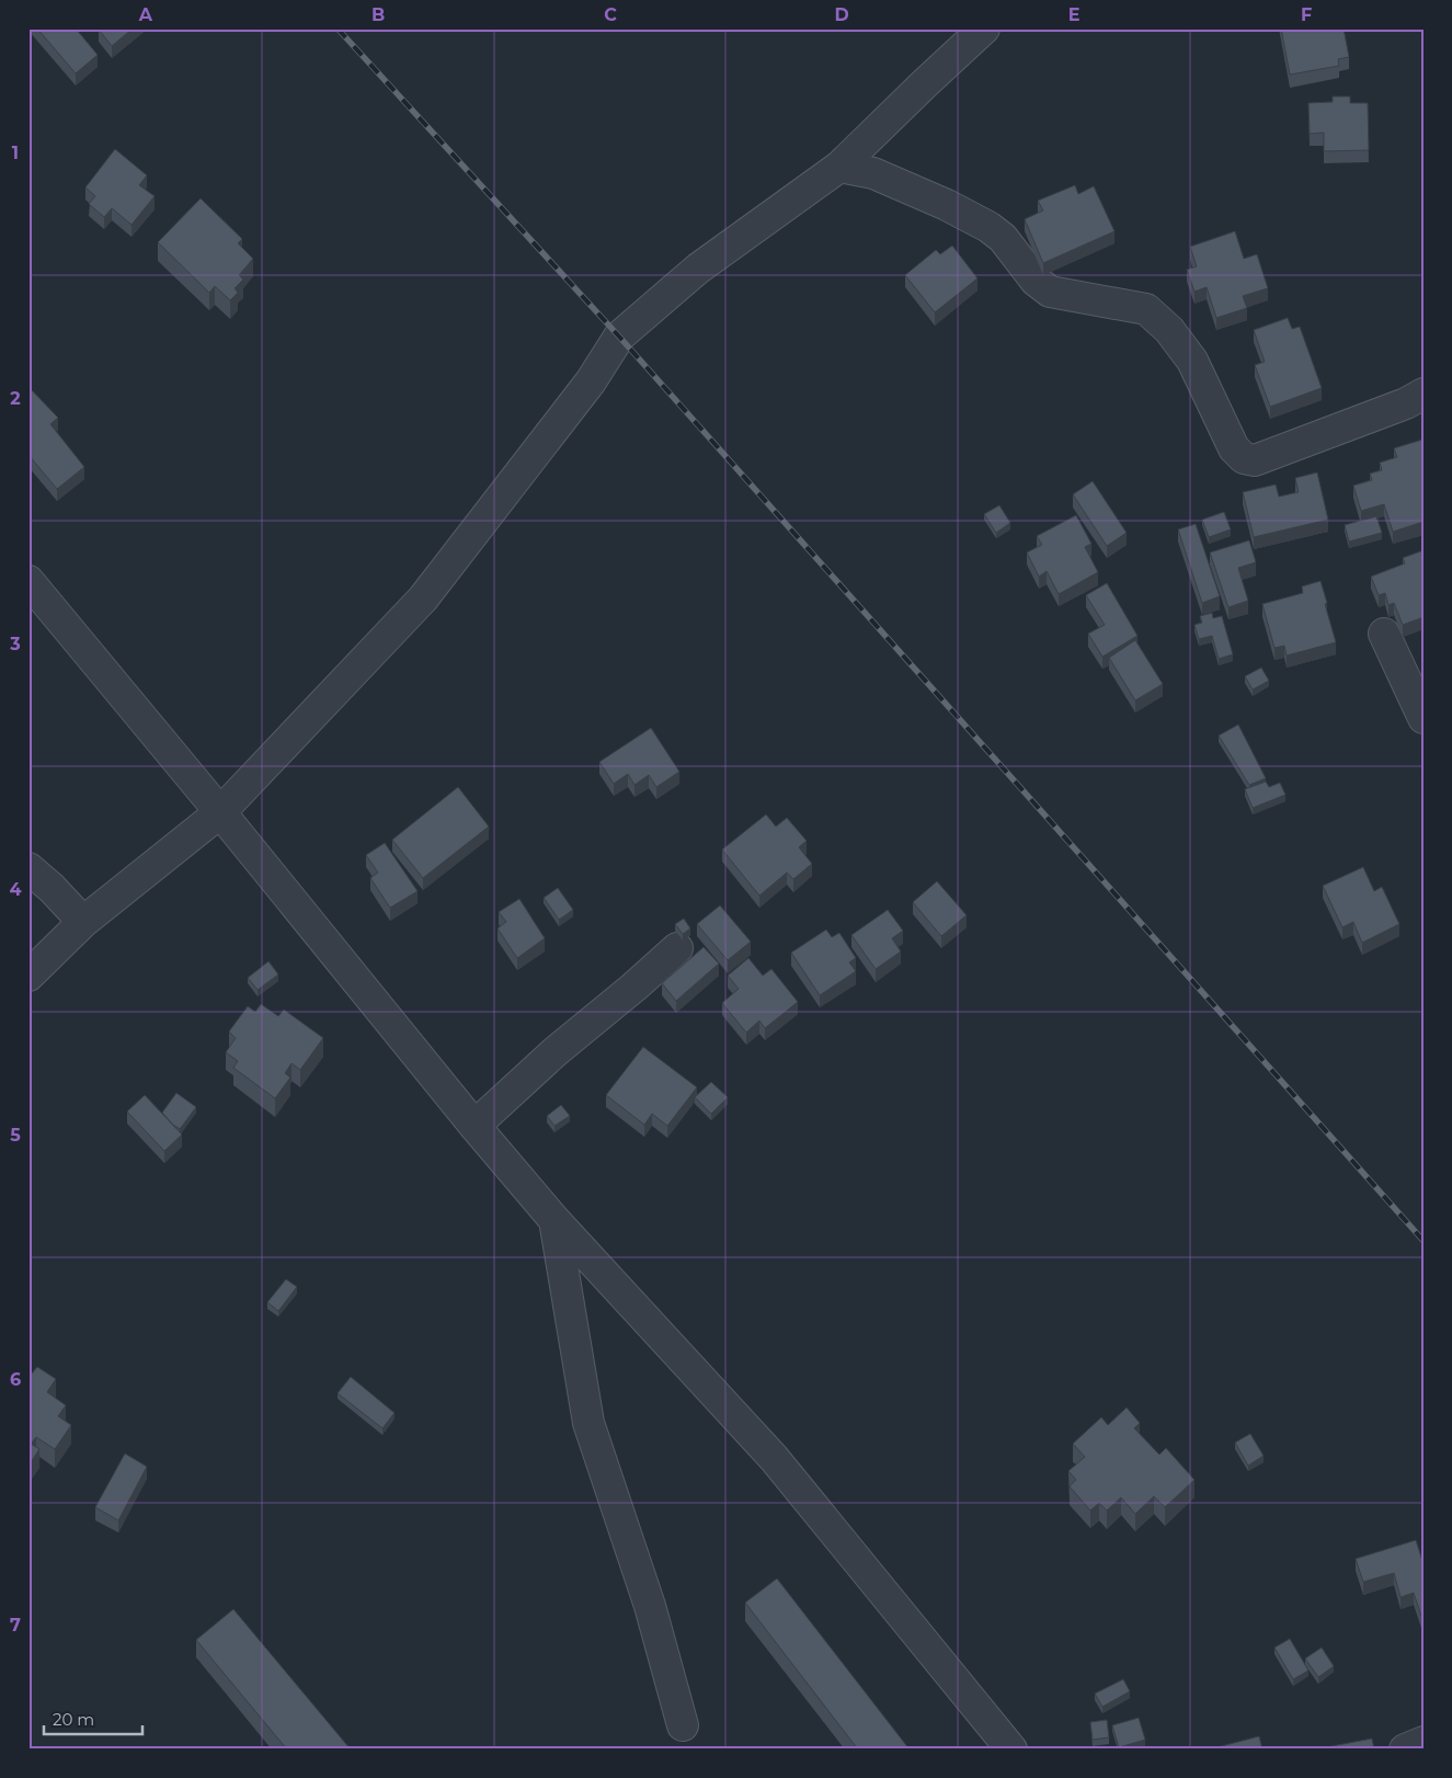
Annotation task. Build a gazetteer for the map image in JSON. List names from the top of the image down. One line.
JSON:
{"scale_bar":"20 m","grid":{"columns":["A","B","C","D","E","F"],"rows":["1","2","3","4","5","6","7"]}}
